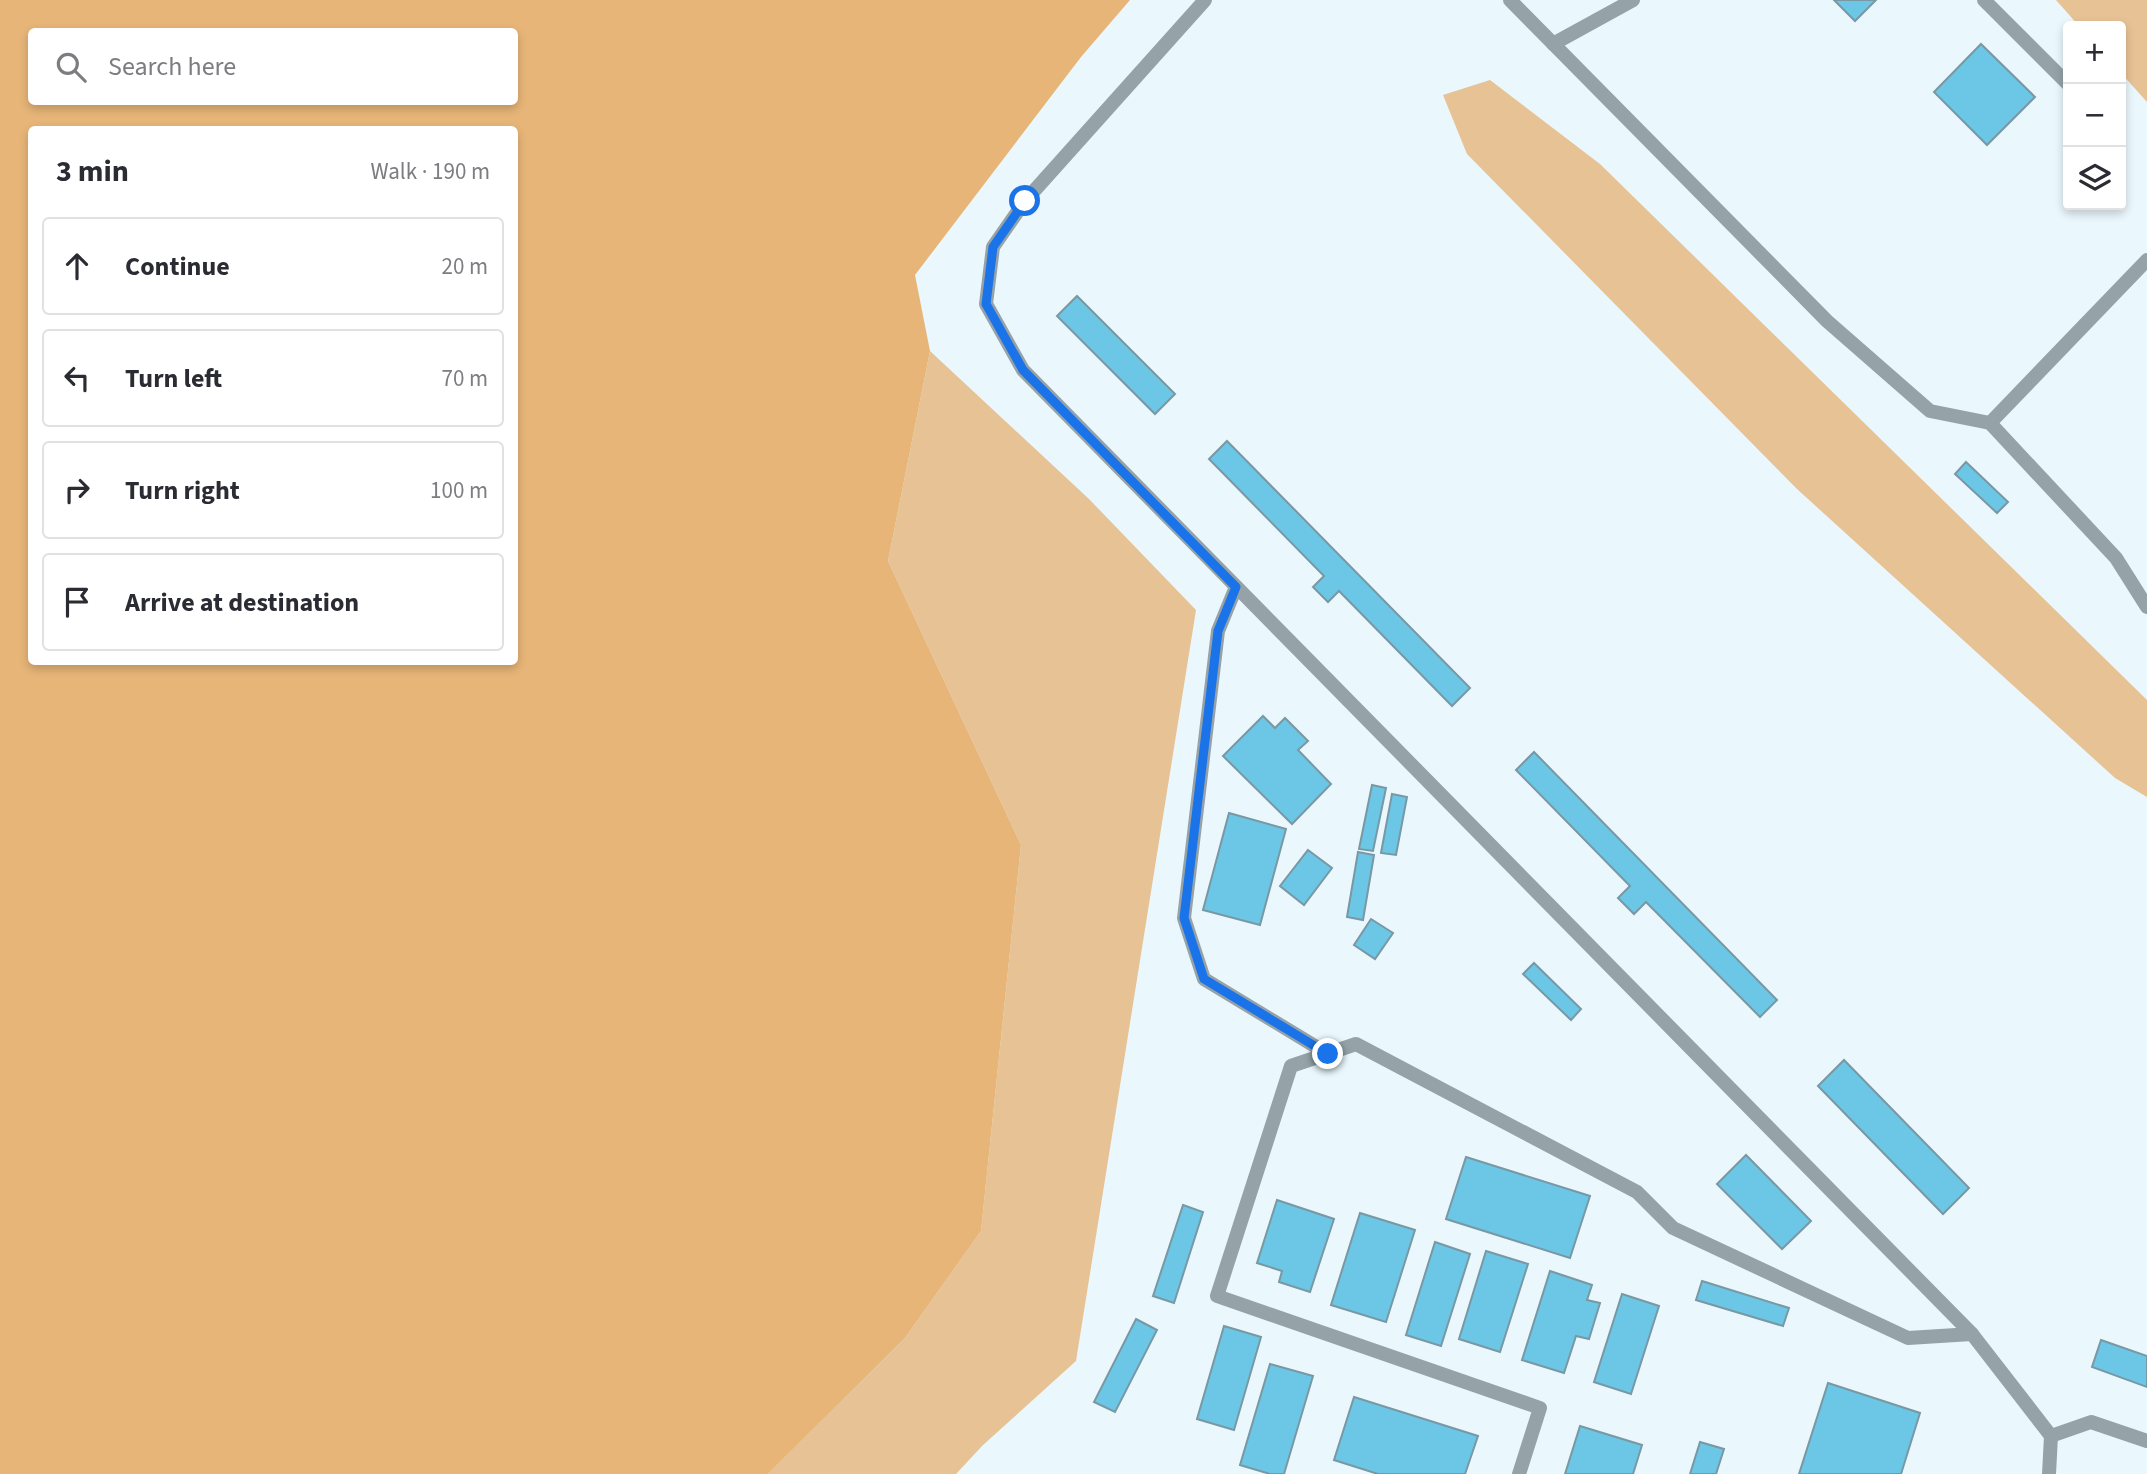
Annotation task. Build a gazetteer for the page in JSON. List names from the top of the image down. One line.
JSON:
{"page":{"map_buttons":["+","−"],"search":"Search here","heading":["3 min","Walk · 190 m"],"list":[["Continue","20 m"],["Turn left","70 m"],["Turn right","100 m"],"Arrive at destination"]}}
